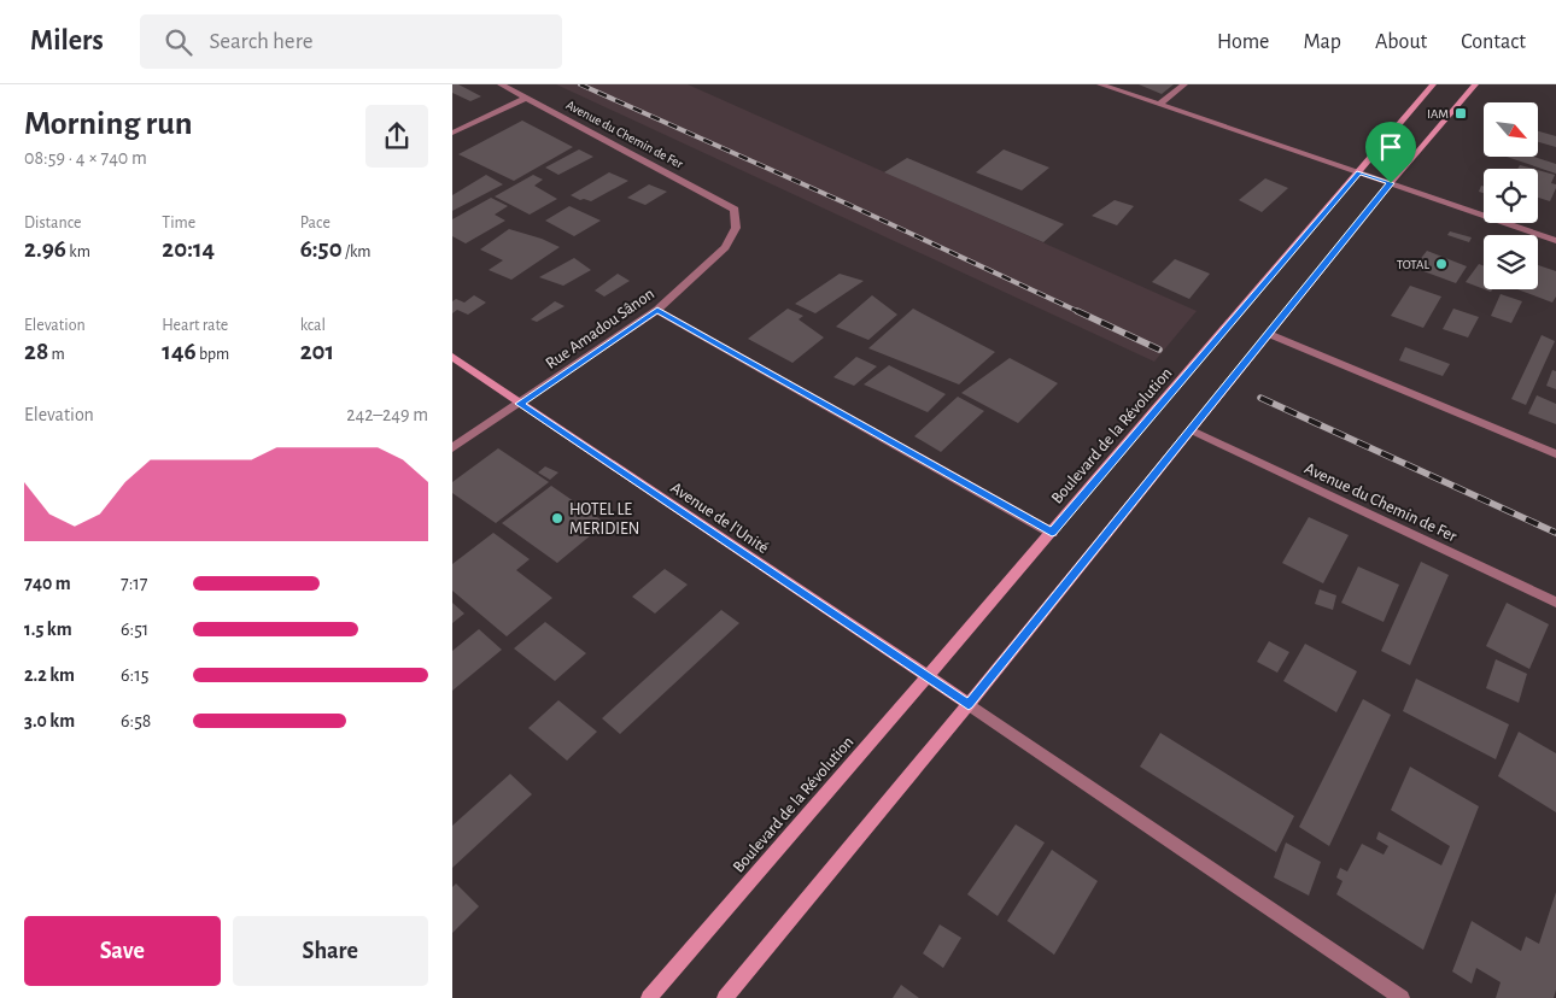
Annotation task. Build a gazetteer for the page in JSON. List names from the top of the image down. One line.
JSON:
{"streets":{"main road":["Boulevard de la Révolution","Avenue de l'Unité"],"street":["Avenue du Chemin de Fer","Rue Amadou Sânon"]},"crossings":[["Avenue du Chemin de Fer","Rue Amadou Sânon"],["Rue Amadou Sânon","Avenue de l'Unité"],["Boulevard de la Révolution","Avenue de l'Unité"]],"places":{"transit":["IAM"],"other":["TOTAL","HOTEL LE MERIDIEN"]},"north":"bottom right","page":{"header":"Milers","search":"Search here","nav":["Home","Map","About","Contact"],"heading":["Morning run","08:59 · 4 × 740 m"],"stats":[["Distance","2.96 km"],["Time","20:14"],["Pace","6:50 /km"],["Elevation","28 m"],["Heart rate","146 bpm"],["kcal","201"]],"chart":["Elevation","242–249 m"],"list":[{"name":"740 m","note":"7:17"},{"name":"1.5 km","note":"6:51"},{"name":"2.2 km","note":"6:15"},{"name":"3.0 km","note":"6:58"}],"buttons":["Save","Share"]}}
